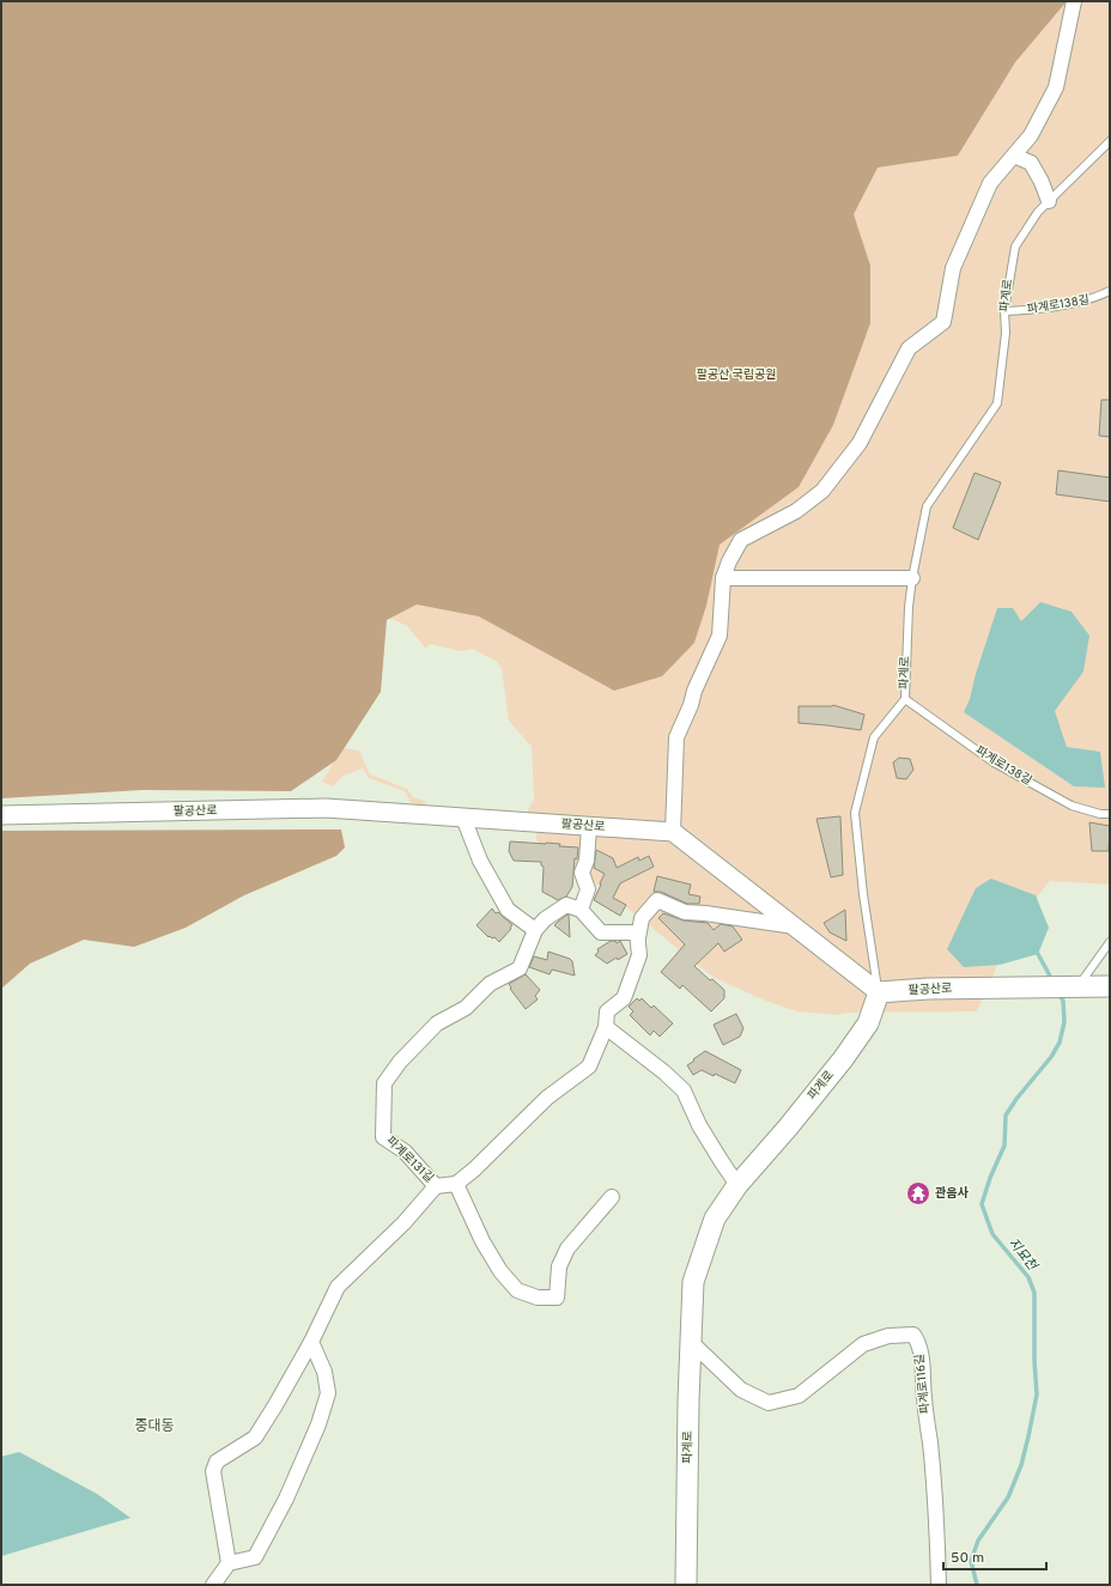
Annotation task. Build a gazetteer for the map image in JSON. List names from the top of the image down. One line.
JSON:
{"streets":{"main road":["파계로","팔공산로"],"street":["파계로131길","파계로116길"],"lane":["파계로138길"]},"crossings":[["파계로","파계로138길"],["파계로","팔공산로"],["파계로","파계로116길"]],"districts":["중대동"],"water":["지묘천"],"parks":["팔공산 국립공원"],"places":{"temple":["관음사"]},"scale_bar":"50 m"}
